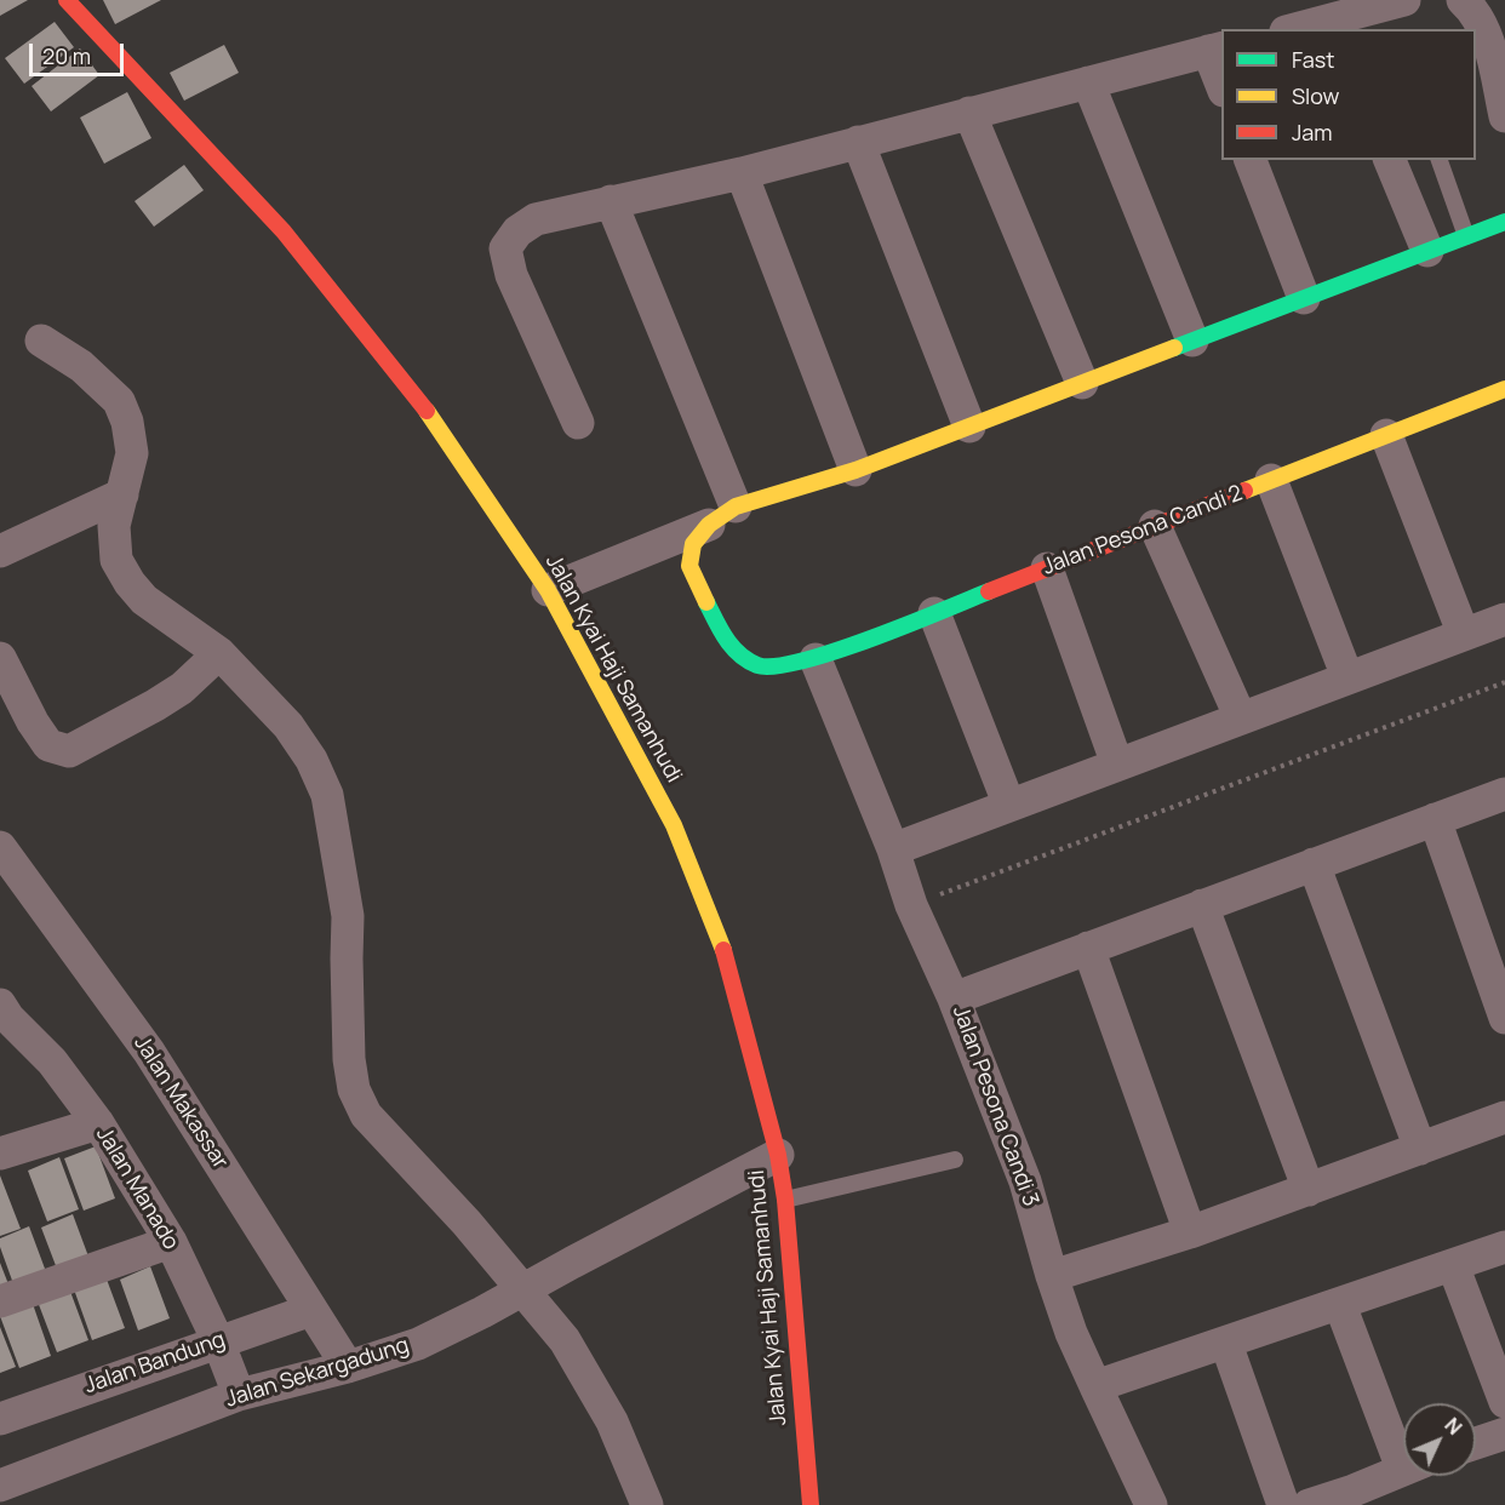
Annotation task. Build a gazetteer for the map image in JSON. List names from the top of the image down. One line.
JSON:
{"streets":{"street":["Jalan Pesona Candi 2","Jalan Kyai Haji Samanhudi","Jalan Makassar","Jalan Pesona Candi 3","Jalan Manado","Jalan Bandung","Jalan Sekargadung"]},"crossings":[["Jalan Kyai Haji Samanhudi","Jalan Sekargadung"],["Jalan Makassar","Jalan Bandung"],["Jalan Makassar","Jalan Sekargadung"],["Jalan Manado","Jalan Bandung"],["Jalan Manado","Jalan Sekargadung"]],"legend":["Fast","Slow","Jam"],"scale_bar":"20 m","north":"top right"}
